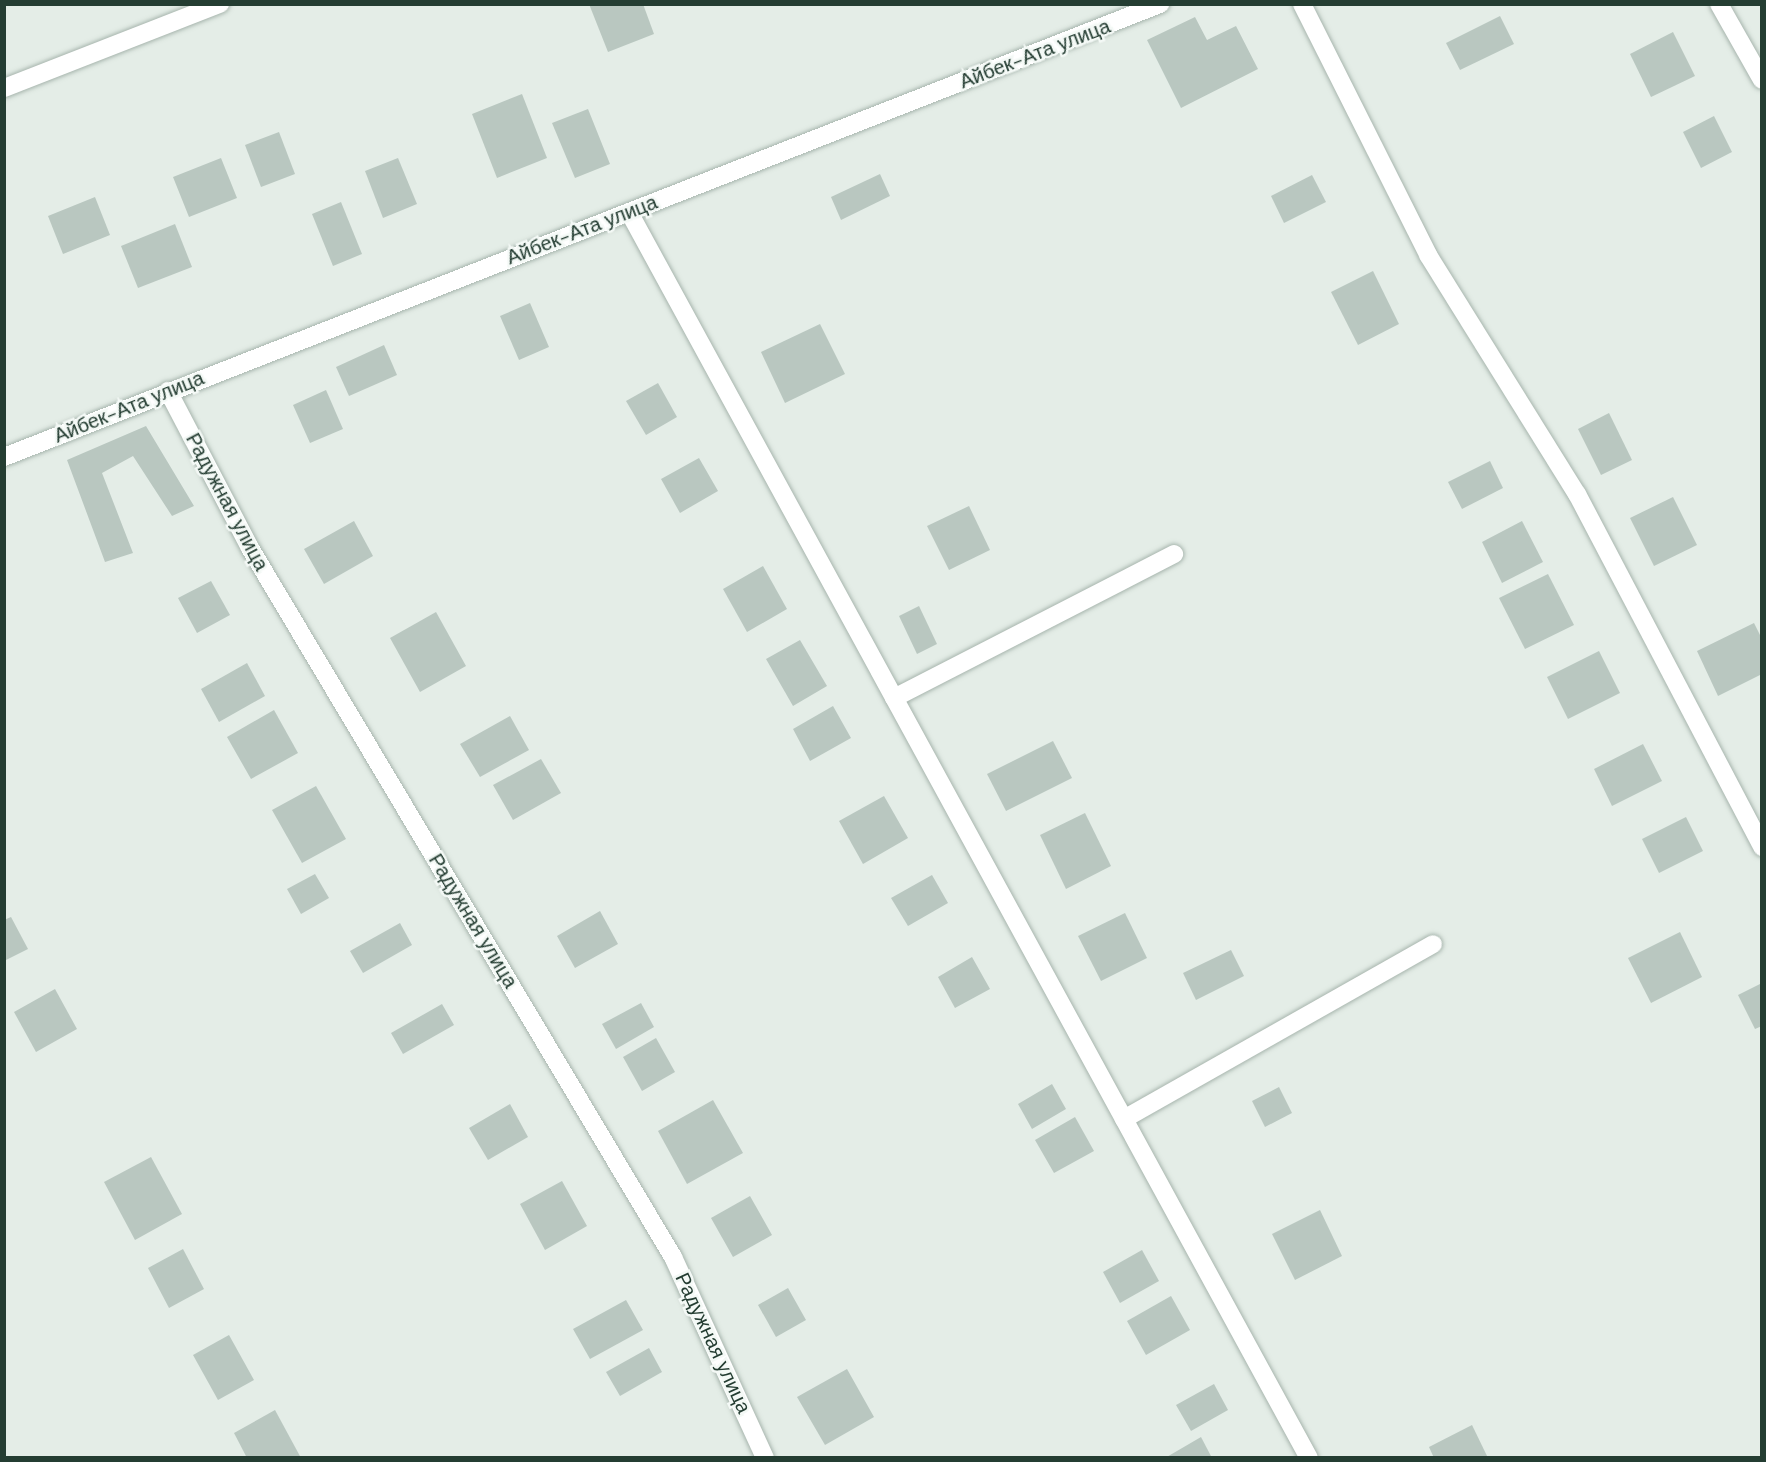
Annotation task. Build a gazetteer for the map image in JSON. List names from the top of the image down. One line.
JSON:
{"streets":{"street":["Айбек-Ата улица","Радужная улица"]},"crossings":[["Айбек-Ата улица","Радужная улица"]]}
